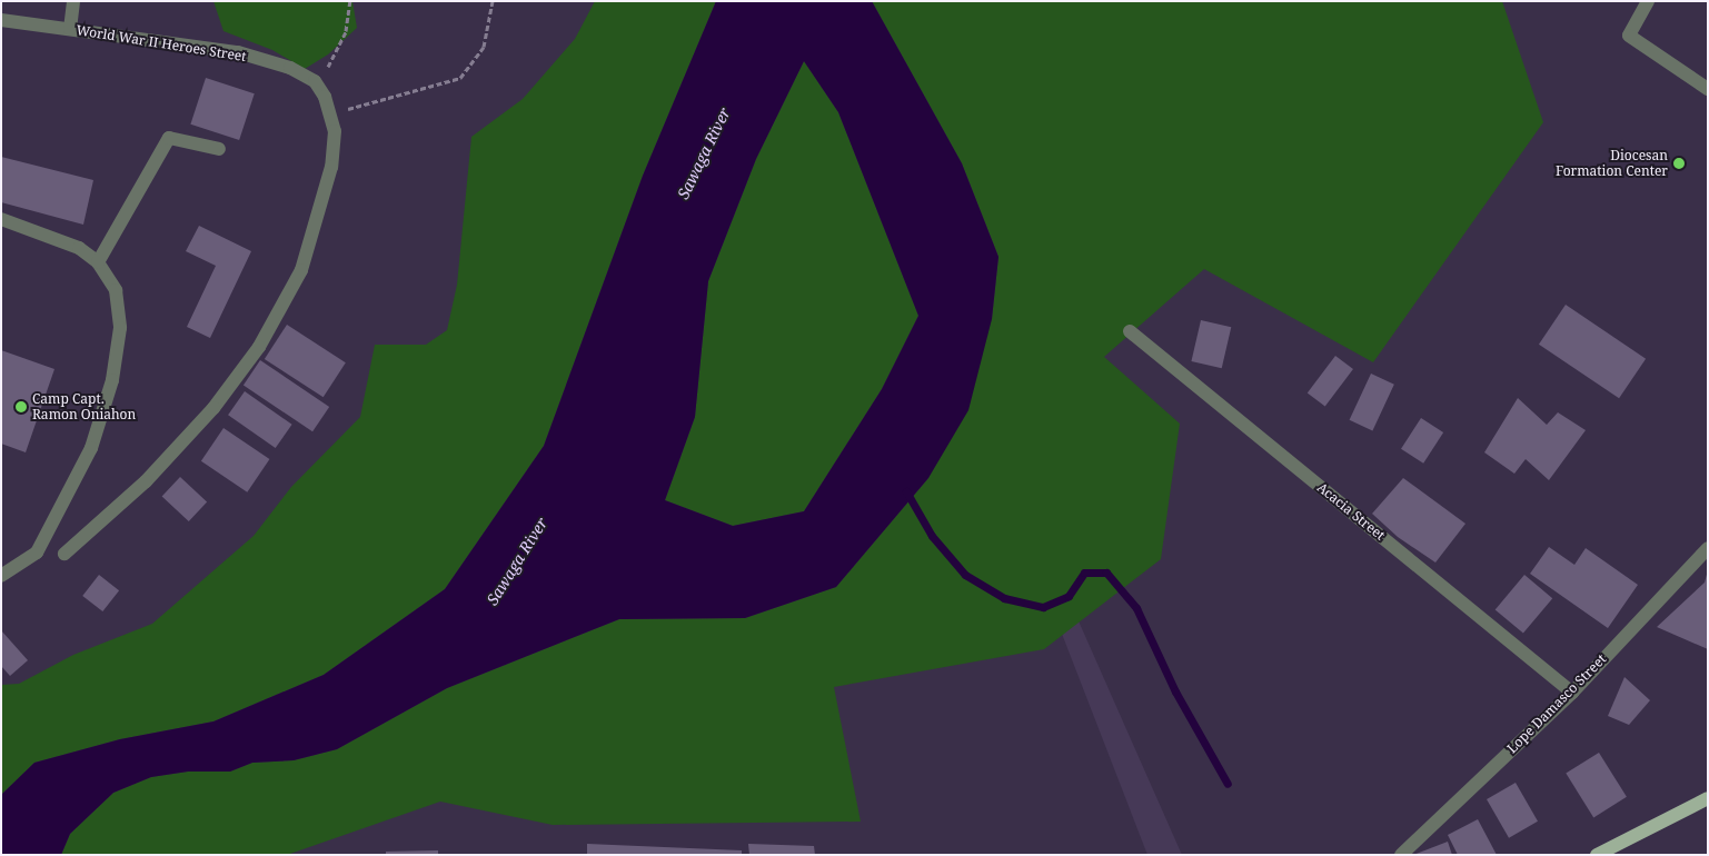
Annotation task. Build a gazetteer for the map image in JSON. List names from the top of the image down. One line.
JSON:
{"streets":{"street":["World War II Heroes Street","Acacia Street","Lope Damasco Street"]},"crossings":[["Acacia Street","Lope Damasco Street"]],"water":["Sawaga River"],"places":["Diocesan Formation Center","Camp Capt. Ramon Oniahon"]}
